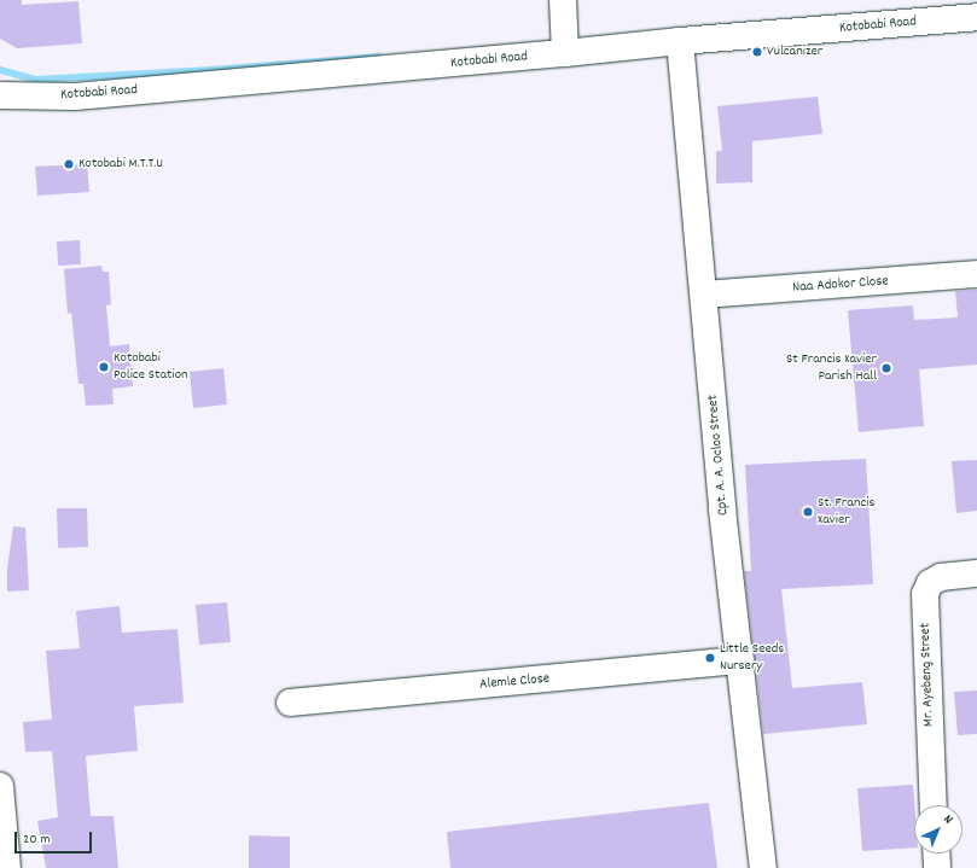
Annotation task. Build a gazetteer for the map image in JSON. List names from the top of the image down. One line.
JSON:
{"streets":{"street":["Kotobabi Road","Naa Adokor Close","Cpt. A. A. Ocloo Street","Mr. Ayebeng Street","Alemle Close"]},"crossings":[["Kotobabi Road","Cpt. A. A. Ocloo Street"],["Naa Adokor Close","Cpt. A. A. Ocloo Street"],["Cpt. A. A. Ocloo Street","Alemle Close"]],"places":["Vulcanizer","Kotobabi M.T.T.U","Kotobabi Police Station","St Francis Xavier Parish Hall","St. Francis Xavier","Little Seeds Nursery"],"scale_bar":"20 m","north":"top right"}
